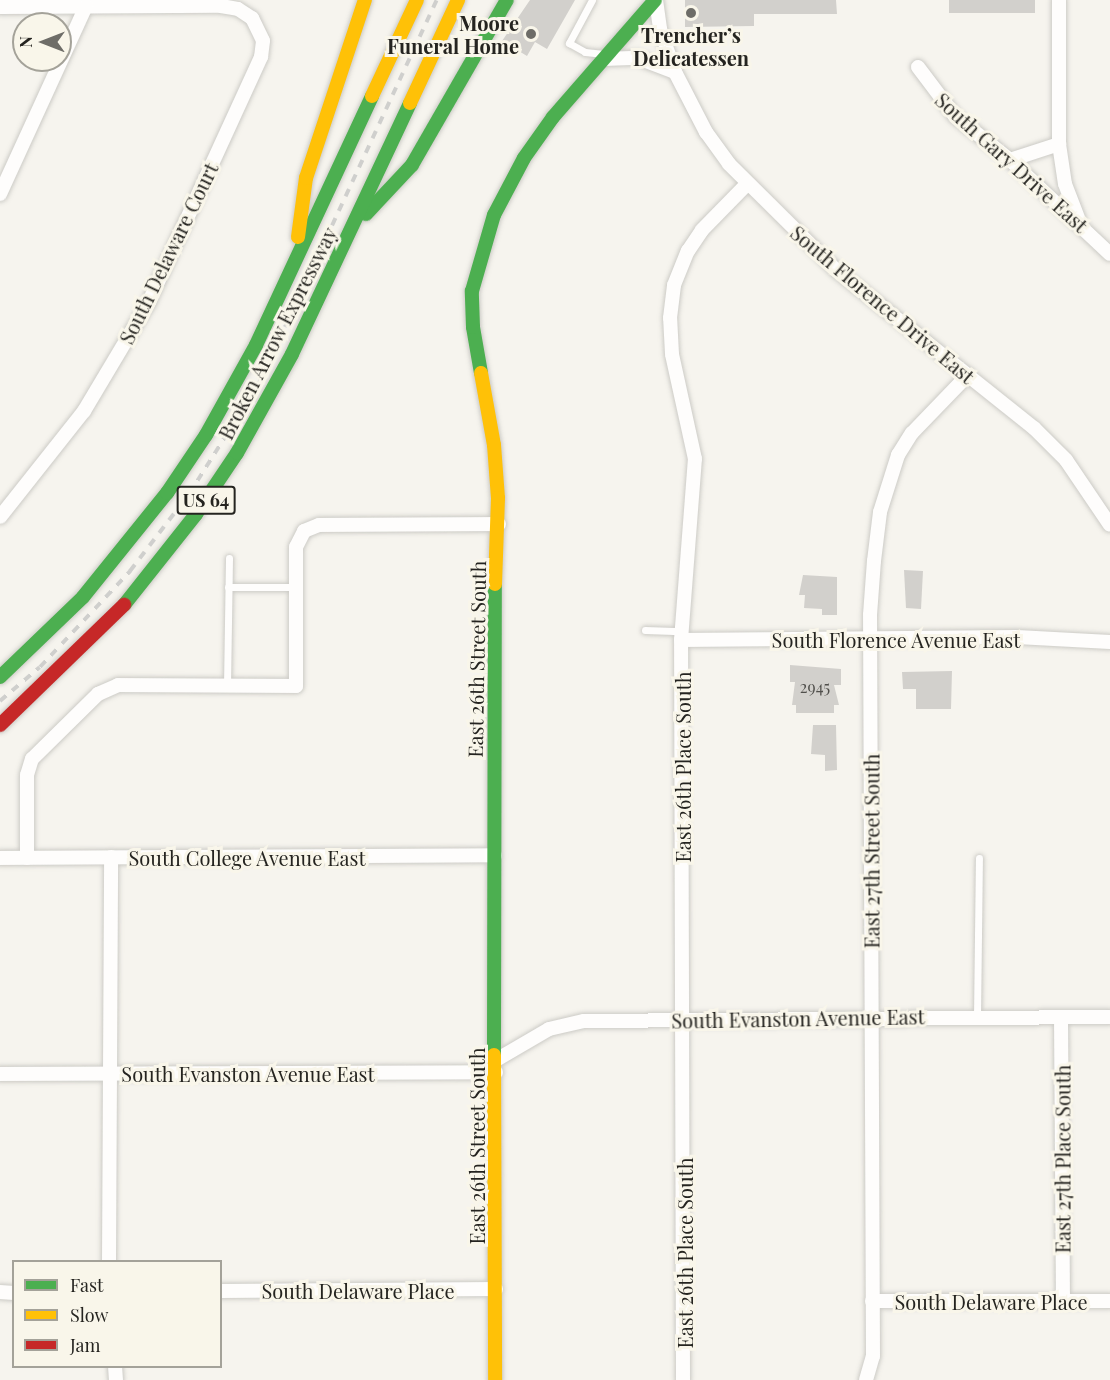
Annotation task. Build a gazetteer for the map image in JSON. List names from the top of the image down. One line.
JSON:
{"streets":{"main road":["Broken Arrow Expressway","US 64","East 26th Street South"],"street":["South Gary Drive East","South Delaware Court","South Florence Drive East","South Florence Avenue East","East 26th Place South","East 27th Street South","South College Avenue East","South Evanston Avenue East","East 27th Place South","South Delaware Place"]},"crossings":[["South Florence Drive East","East 26th Street South"],["South Florence Drive East","East 26th Place South"],["South Florence Drive East","East 27th Street South"],["South Florence Avenue East","East 26th Place South"],["South Florence Avenue East","East 27th Street South"],["East 26th Street South","South College Avenue East"],["East 26th Street South","South Evanston Avenue East"],["East 26th Street South","South Delaware Place"],["East 26th Place South","South Evanston Avenue East"],["East 27th Street South","South Evanston Avenue East"],["East 27th Street South","South Delaware Place"],["South Evanston Avenue East","East 27th Place South"],["East 27th Place South","South Delaware Place"]],"places":["Trencher’s Delicatessen","Moore Funeral Home"],"house_numbers":["2945"],"legend":["Fast","Slow","Jam"],"north":"left"}
